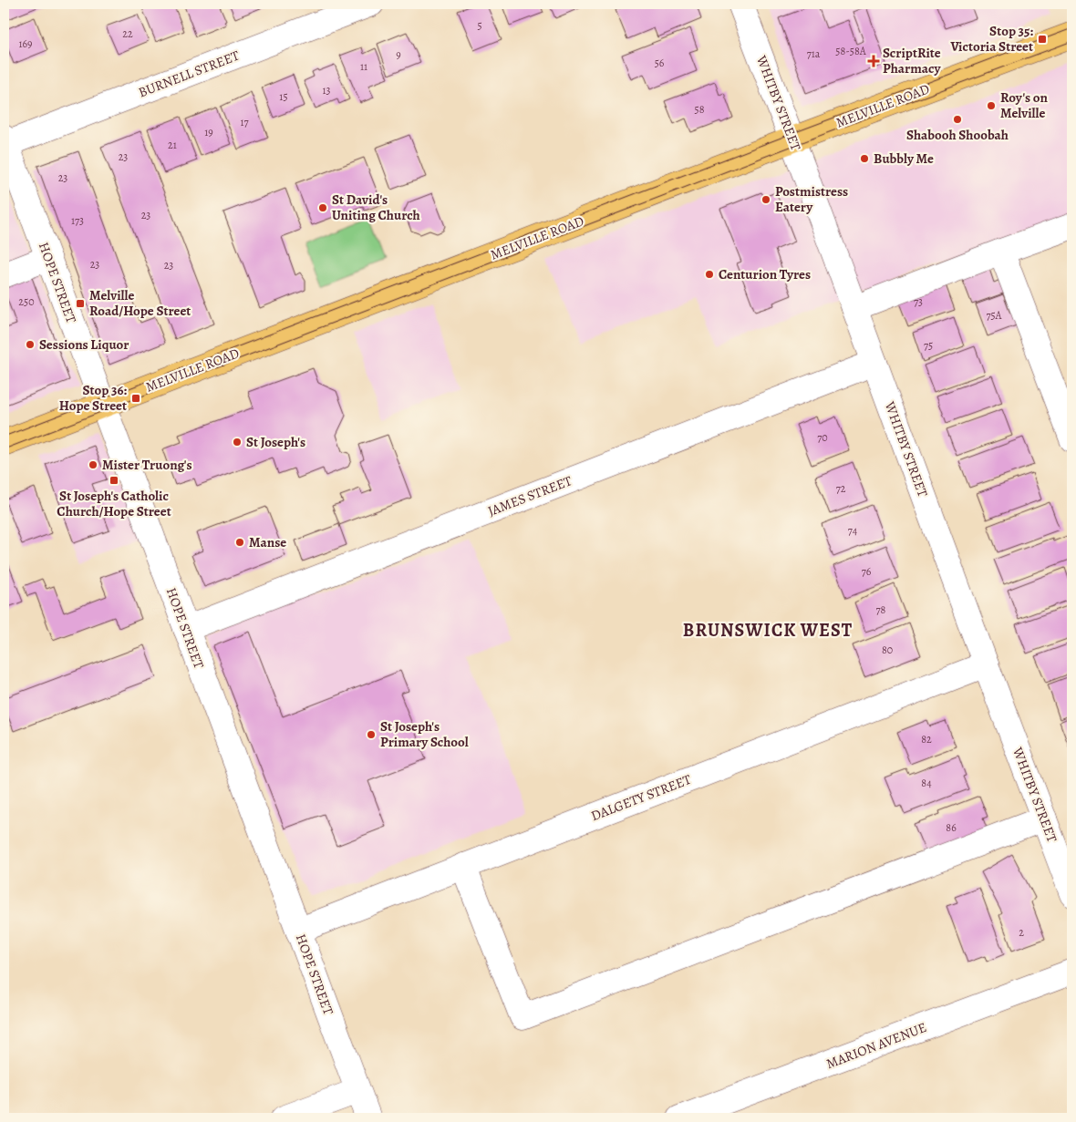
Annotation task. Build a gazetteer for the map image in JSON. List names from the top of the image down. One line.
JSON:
{"streets":{"main road":["MELVILLE ROAD"],"street":["BURNELL STREET","WHITBY STREET","HOPE STREET","JAMES STREET","DALGETY STREET","MARION AVENUE"]},"crossings":[["BURNELL STREET","HOPE STREET"],["WHITBY STREET","MELVILLE ROAD"],["WHITBY STREET","JAMES STREET"],["WHITBY STREET","DALGETY STREET"],["MELVILLE ROAD","HOPE STREET"],["HOPE STREET","JAMES STREET"],["HOPE STREET","DALGETY STREET"]],"districts":["BRUNSWICK WEST"],"places":{"transit":["Stop 35: Victoria Street","Melville Road/Hope Street","Stop 36: Hope Street","St Joseph's Catholic Church/Hope Street"],"health":["ScriptRite Pharmacy"],"other":["Roy's on Melville","Shabooh Shoobah","Bubbly Me","Postmistress Eatery","St David's Uniting Church","Centurion Tyres","Sessions Liquor","St Joseph's","Mister Truong's","Manse","St Joseph's Primary School"]},"house_numbers":["5","22","169","58-58A","71a","9","56","11","13","15","58","17","19","21","23","23","23","173","23","23","250","73","75A","75","70","72","74","76","78","80","82","84","86","2"]}
